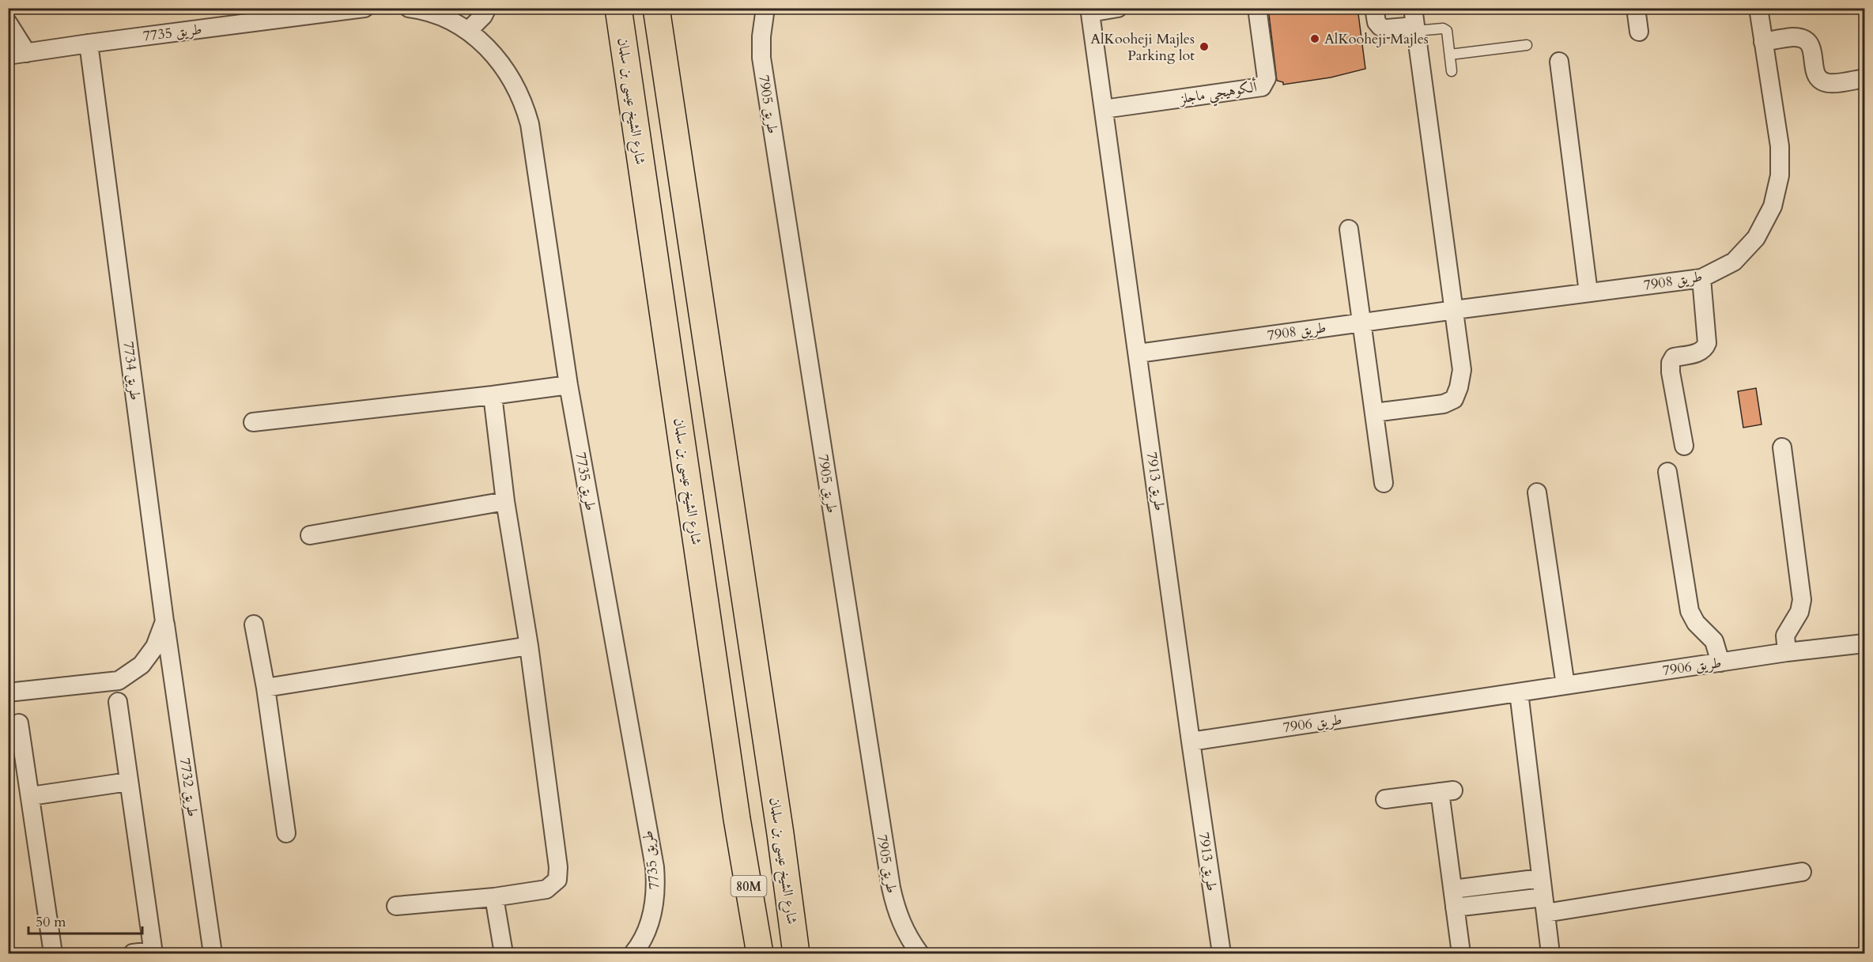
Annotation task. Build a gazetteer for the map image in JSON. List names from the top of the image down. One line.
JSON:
{"streets":{"highway":["شارع الشيخ عيسى بن سلمان","80M"],"street":["طريق 7735","ألكوهيجي ماجلز","طريق 7905","طريق 7908","طريق 7734","طريق 7913","طريق 7906","طريق 7732"]},"crossings":[["طريق 7735","طريق 7734"],["ألكوهيجي ماجلز","طريق 7913"],["طريق 7908","طريق 7913"],["طريق 7734","طريق 7732"],["طريق 7913","طريق 7906"]],"places":["AlKooheji Majles","AlKooheji Majles Parking lot"],"scale_bar":"50 m"}
